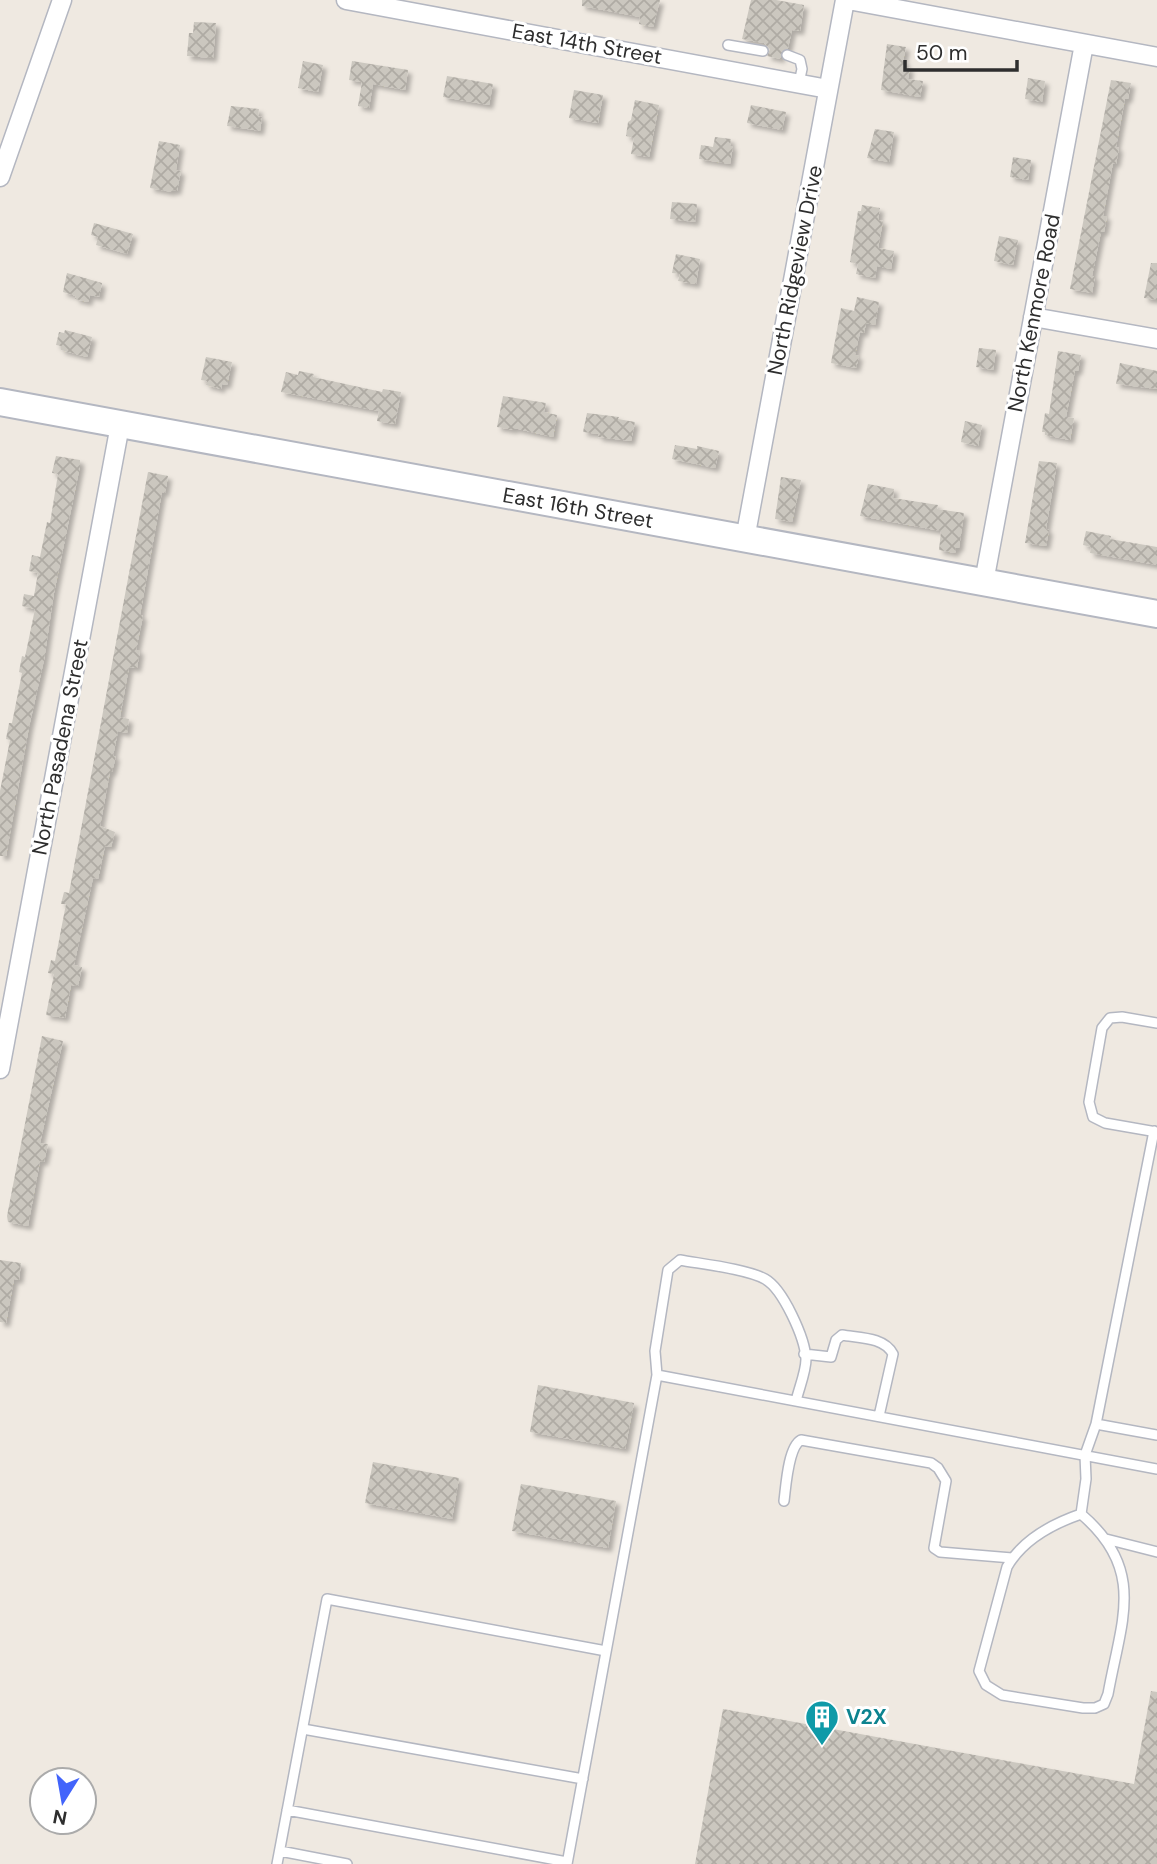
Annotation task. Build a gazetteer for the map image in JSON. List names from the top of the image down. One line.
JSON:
{"streets":{"street":["East 14th Street","North Ridgeview Drive","North Kenmore Road","East 16th Street","North Pasadena Street"]},"crossings":[["East 14th Street","North Ridgeview Drive"],["North Ridgeview Drive","East 16th Street"],["North Kenmore Road","East 16th Street"],["East 16th Street","North Pasadena Street"]],"places":{"building":["V2X"]},"scale_bar":"50 m","north":"bottom"}
